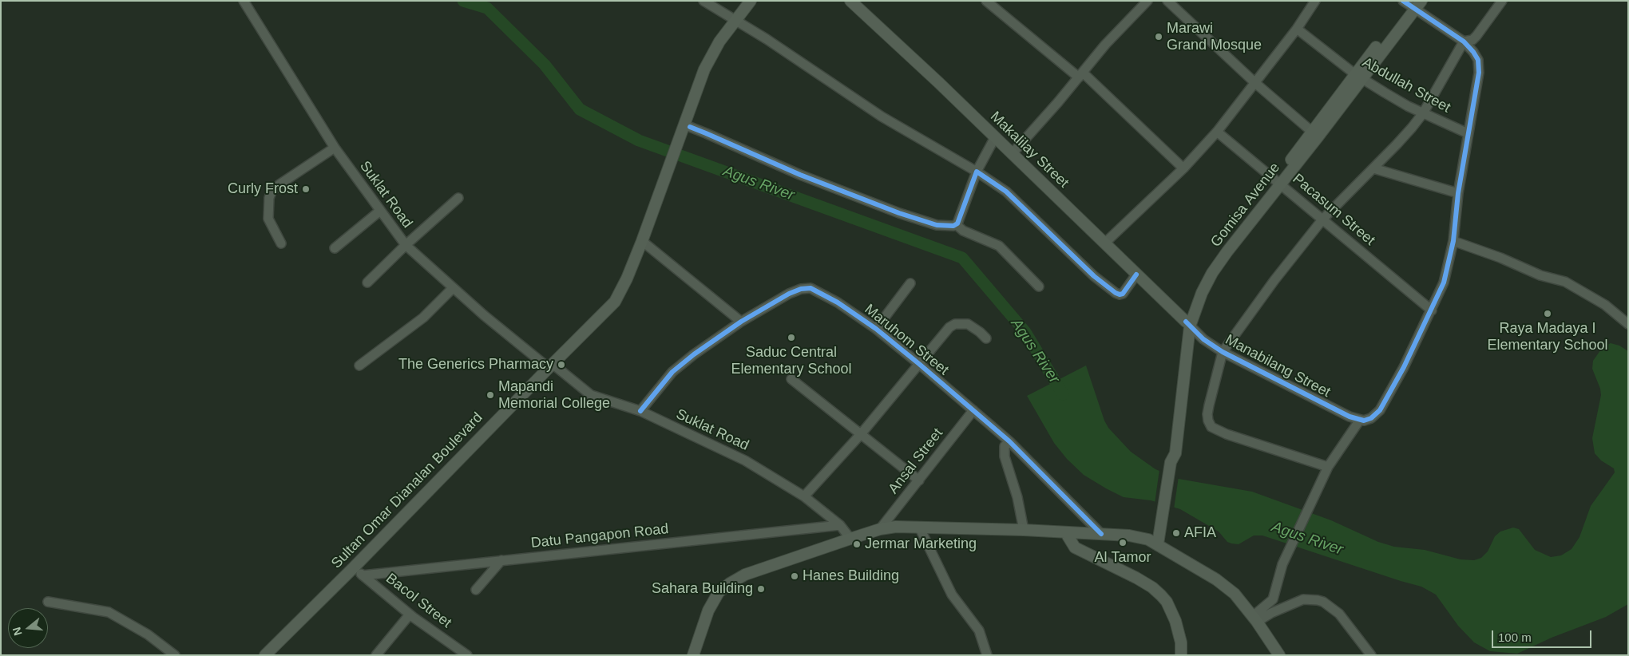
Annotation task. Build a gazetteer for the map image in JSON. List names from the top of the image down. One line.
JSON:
{"streets":{"main road":["Makalilay Street","Gomisa Avenue","Sultan Omar Dianalan Boulevard"],"street":["Abdullah Street","Suklat Road","Pacasum Street","Maruhom Street","Manabilang Street","Ansal Street","Datu Pangapon Road","Bacol Street"]},"crossings":[["Abdullah Street","Gomisa Avenue"],["Makalilay Street","Gomisa Avenue"],["Makalilay Street","Manabilang Street"],["Suklat Road","Maruhom Street"],["Suklat Road","Sultan Omar Dianalan Boulevard"],["Suklat Road","Datu Pangapon Road"],["Gomisa Avenue","Pacasum Street"],["Gomisa Avenue","Manabilang Street"],["Maruhom Street","Ansal Street"],["Sultan Omar Dianalan Boulevard","Bacol Street"],["Datu Pangapon Road","Bacol Street"]],"water":["Agus River"],"places":["Marawi Grand Mosque","Curly Frost","Raya Madaya I Elementary School","Saduc Central Elementary School","The Generics Pharmacy","Mapandi Memorial College","AFIA","Al Tamor","Jermar Marketing","Hanes Building","Sahara Building"],"scale_bar":"100 m","north":"left"}
